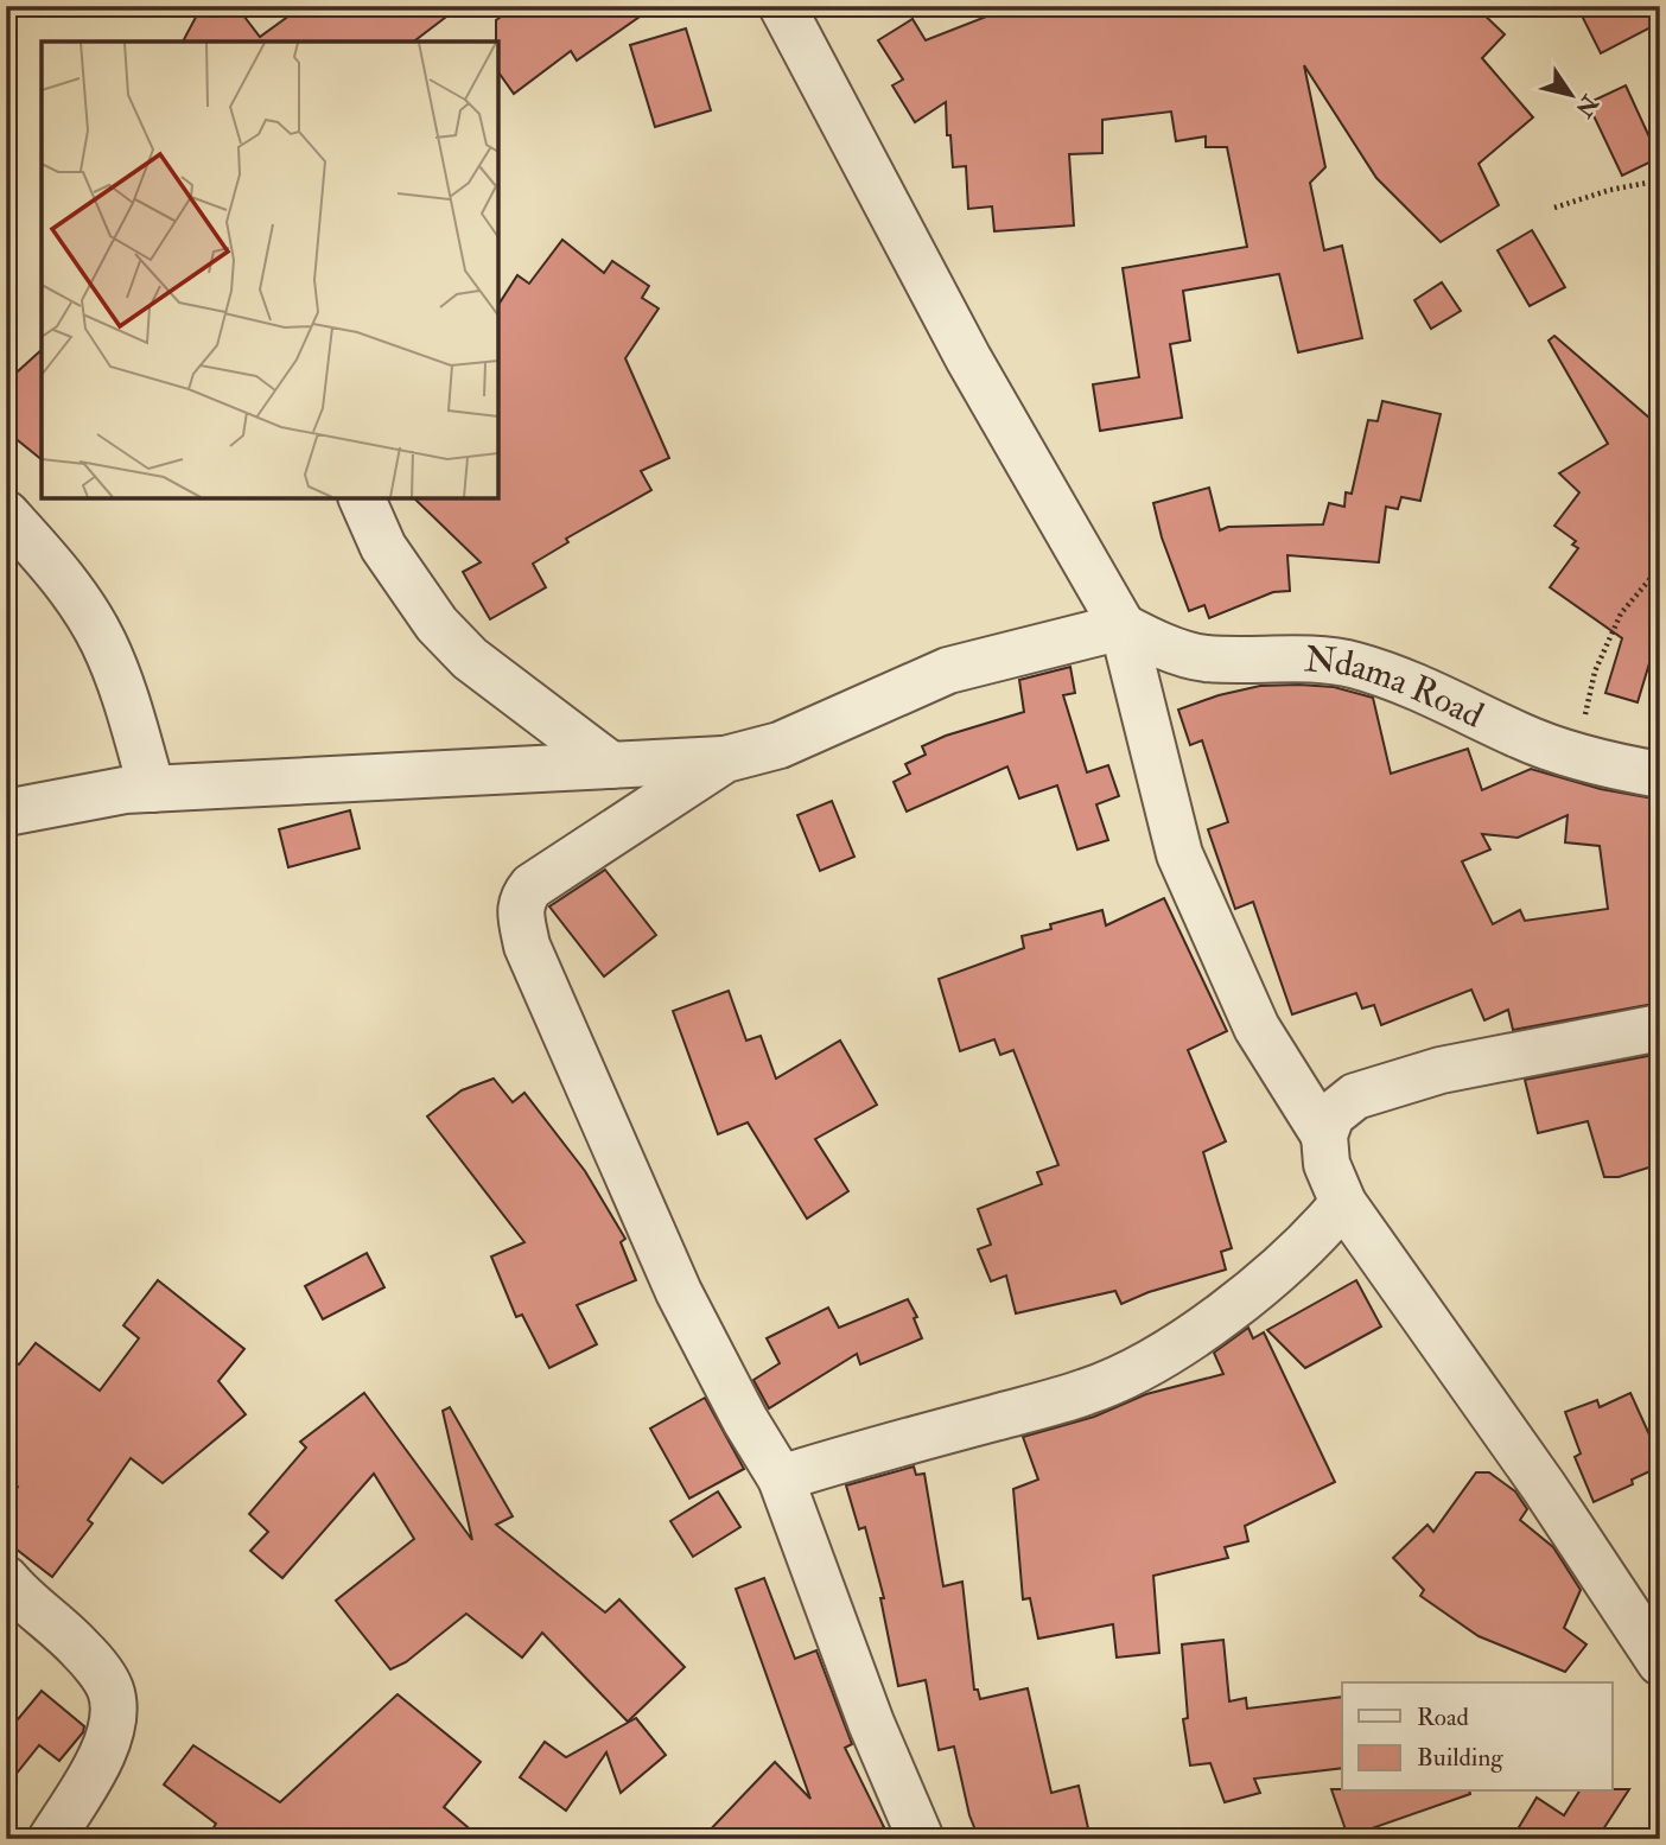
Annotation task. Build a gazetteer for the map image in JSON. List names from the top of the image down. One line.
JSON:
{"streets":{"street":["Ndama Road"]},"legend":["Road","Building"],"north":"bottom right"}
